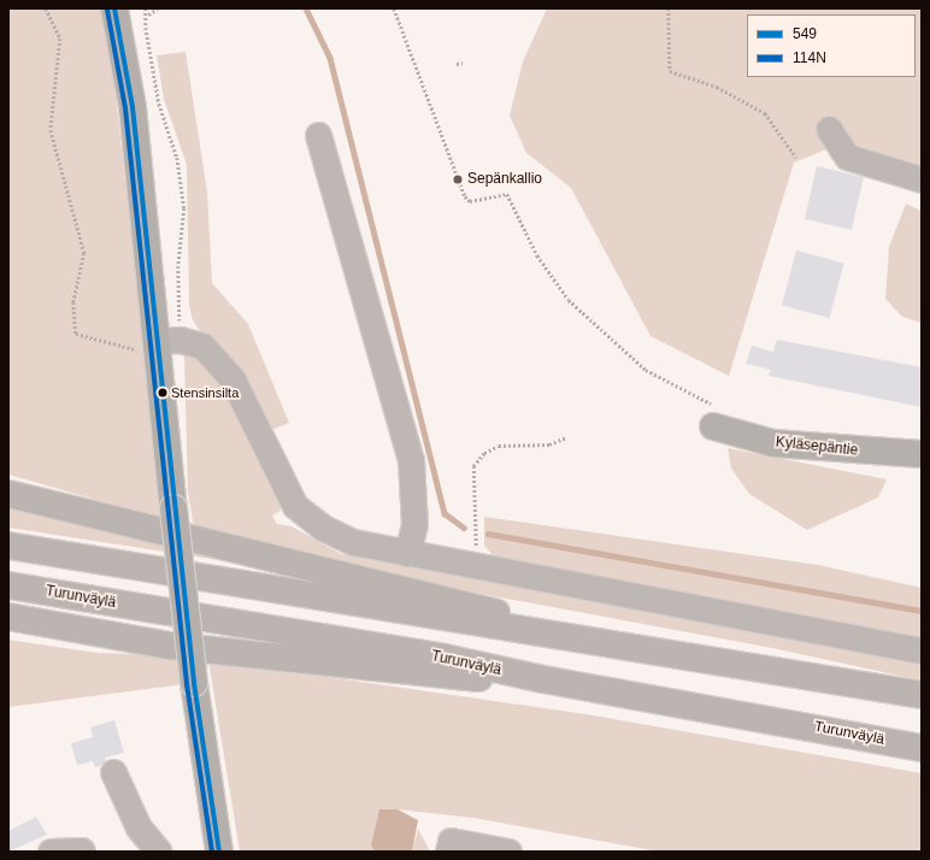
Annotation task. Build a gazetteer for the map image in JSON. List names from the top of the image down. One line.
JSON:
{"streets":{"highway":["Turunväylä"],"main road":["Kyläsepäntie"]},"places":["Sepänkallio","Stensinsilta"],"lines":["transit line 549","transit line 114N"],"legend":["549","114N"]}
